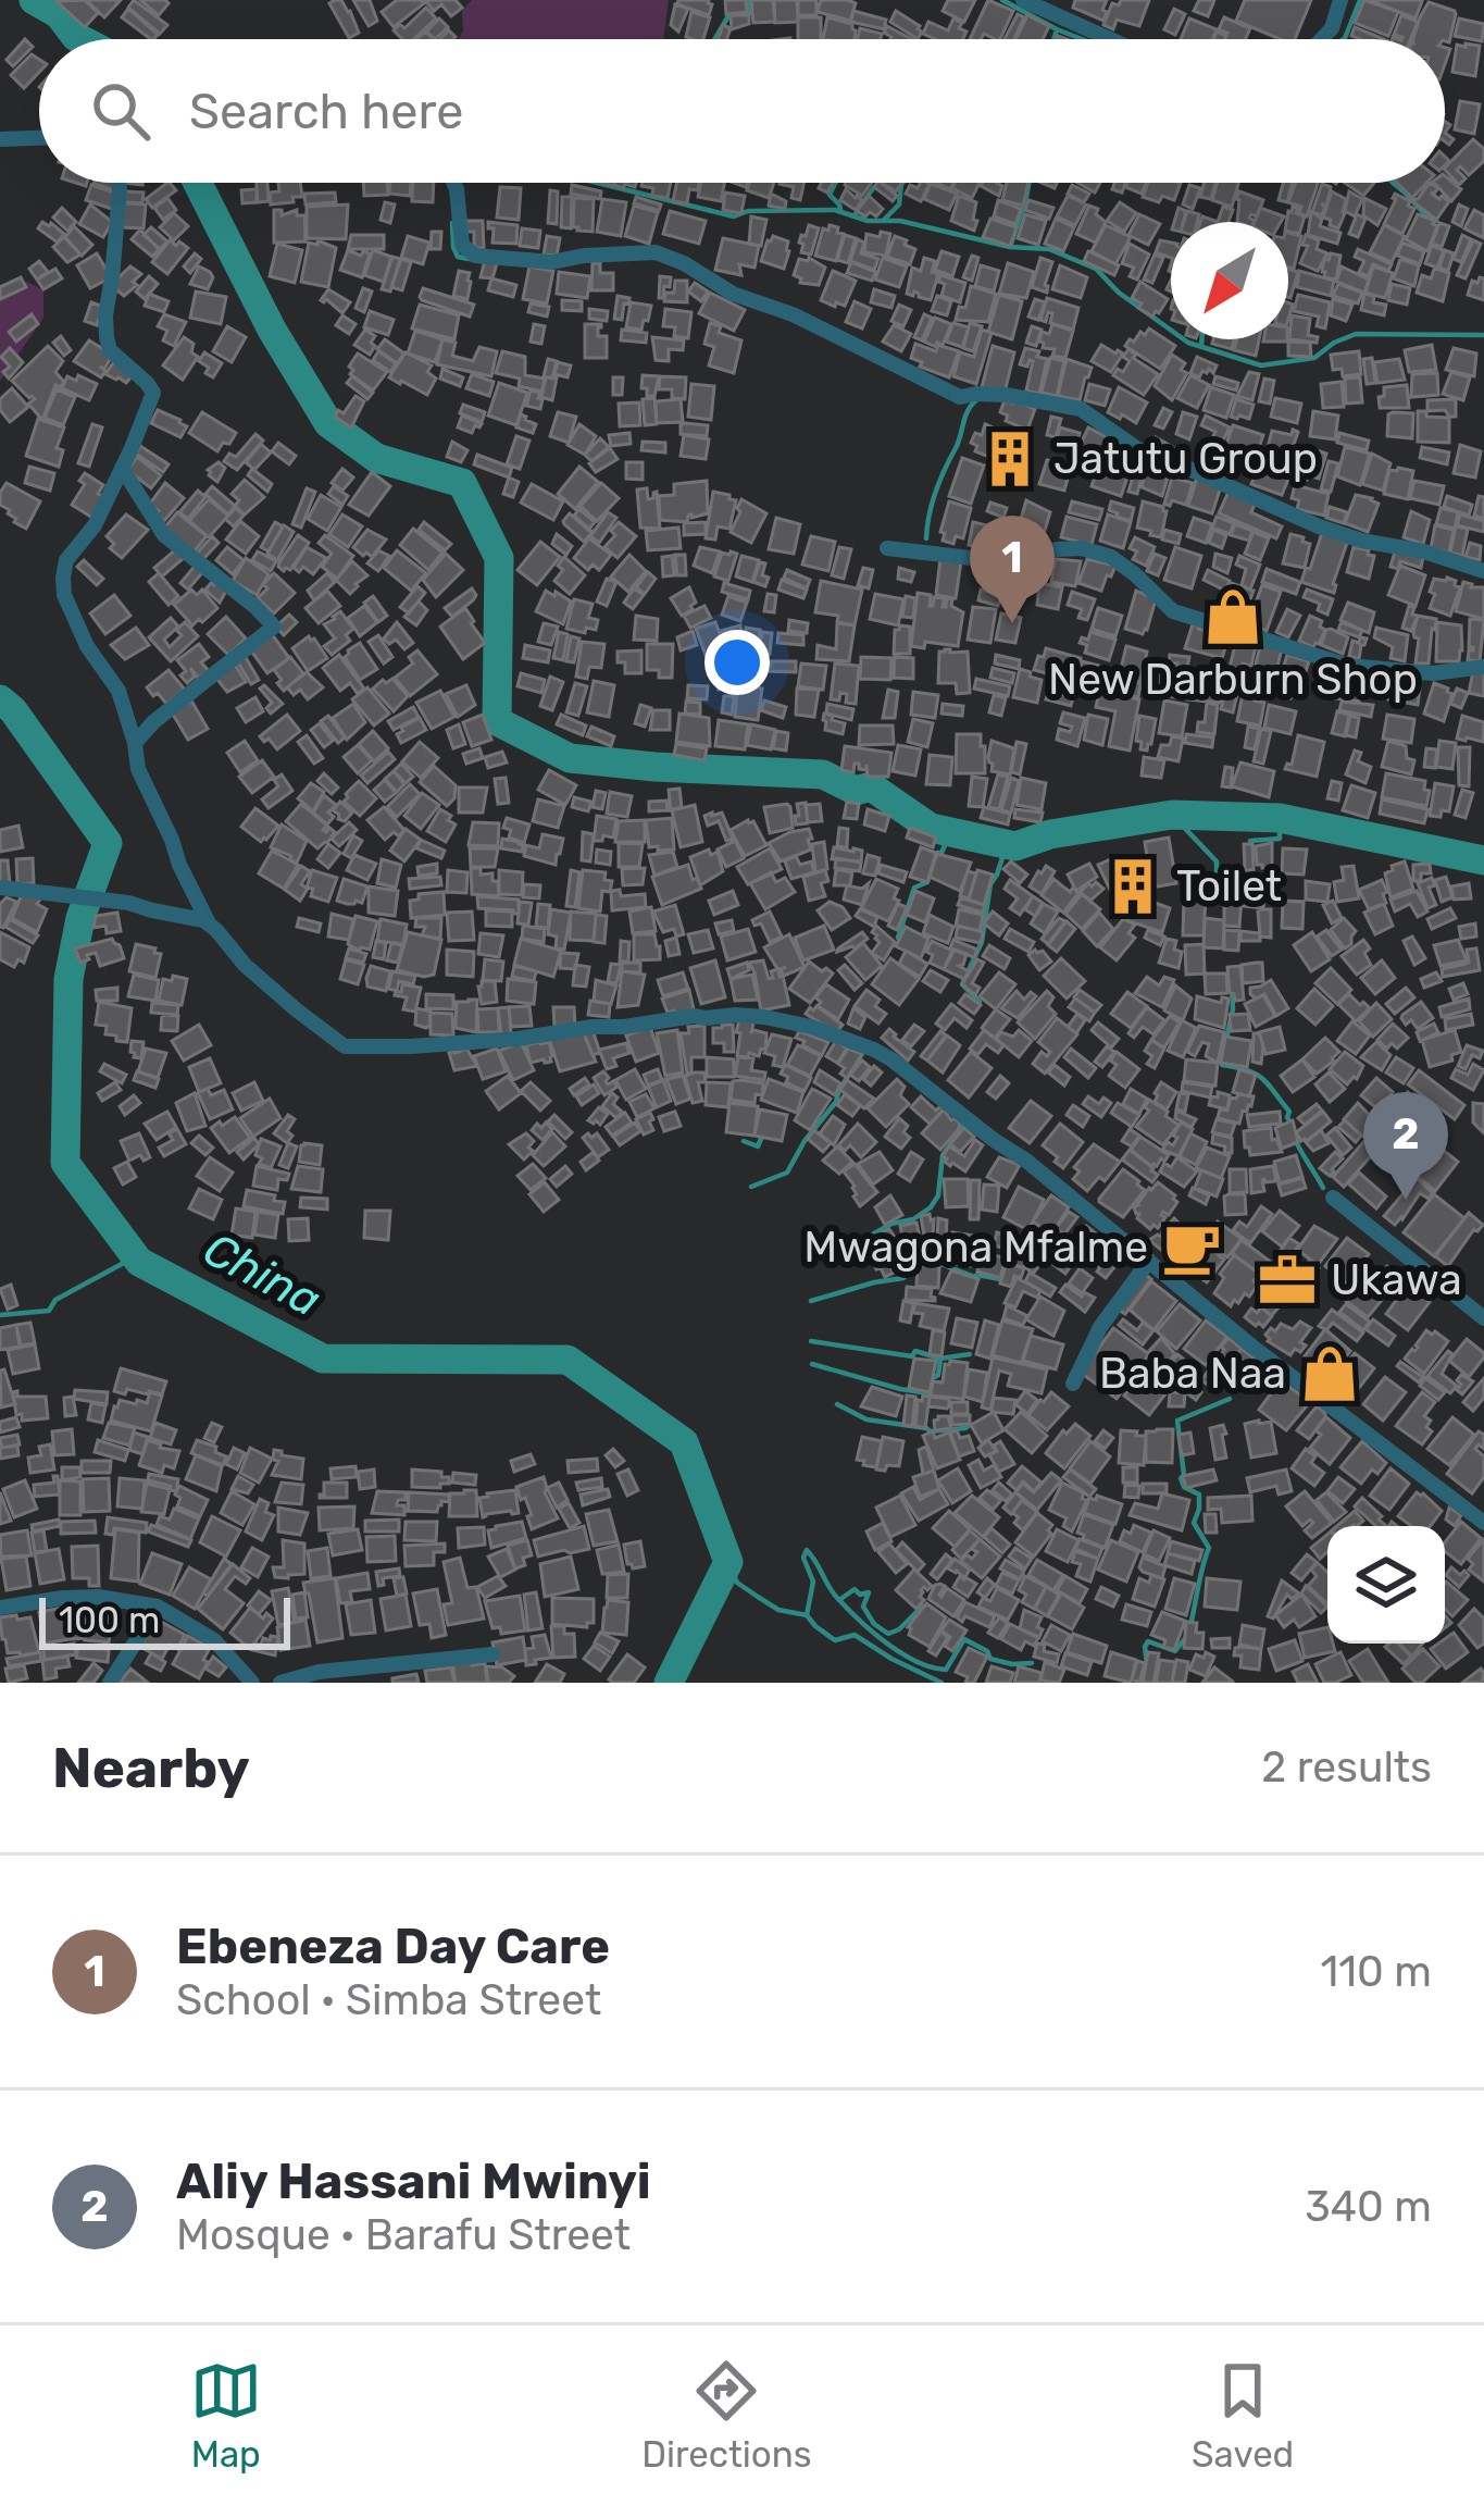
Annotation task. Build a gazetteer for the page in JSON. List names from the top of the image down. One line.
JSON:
{"water":["China"],"places":{"building":["Jatutu Group","Toilet"],"shop":["New Darburn Shop","Baba Naa"],"cafe":["Mwagona Mfalme"],"office":["Ukawa"]},"scale_bar":"100 m","north":"bottom left","page":{"search":"Search here","pins":["1","2"],"scale":"100 m","heading":["Nearby","2 results"],"list":[{"mark":"1","name":"Ebeneza Day Care","note":"School · Simba Street","value":"110 m"},{"mark":"2","name":"Aliy Hassani Mwinyi","note":"Mosque · Barafu Street","value":"340 m"}],"nav":["Map","Directions","Saved"]}}
